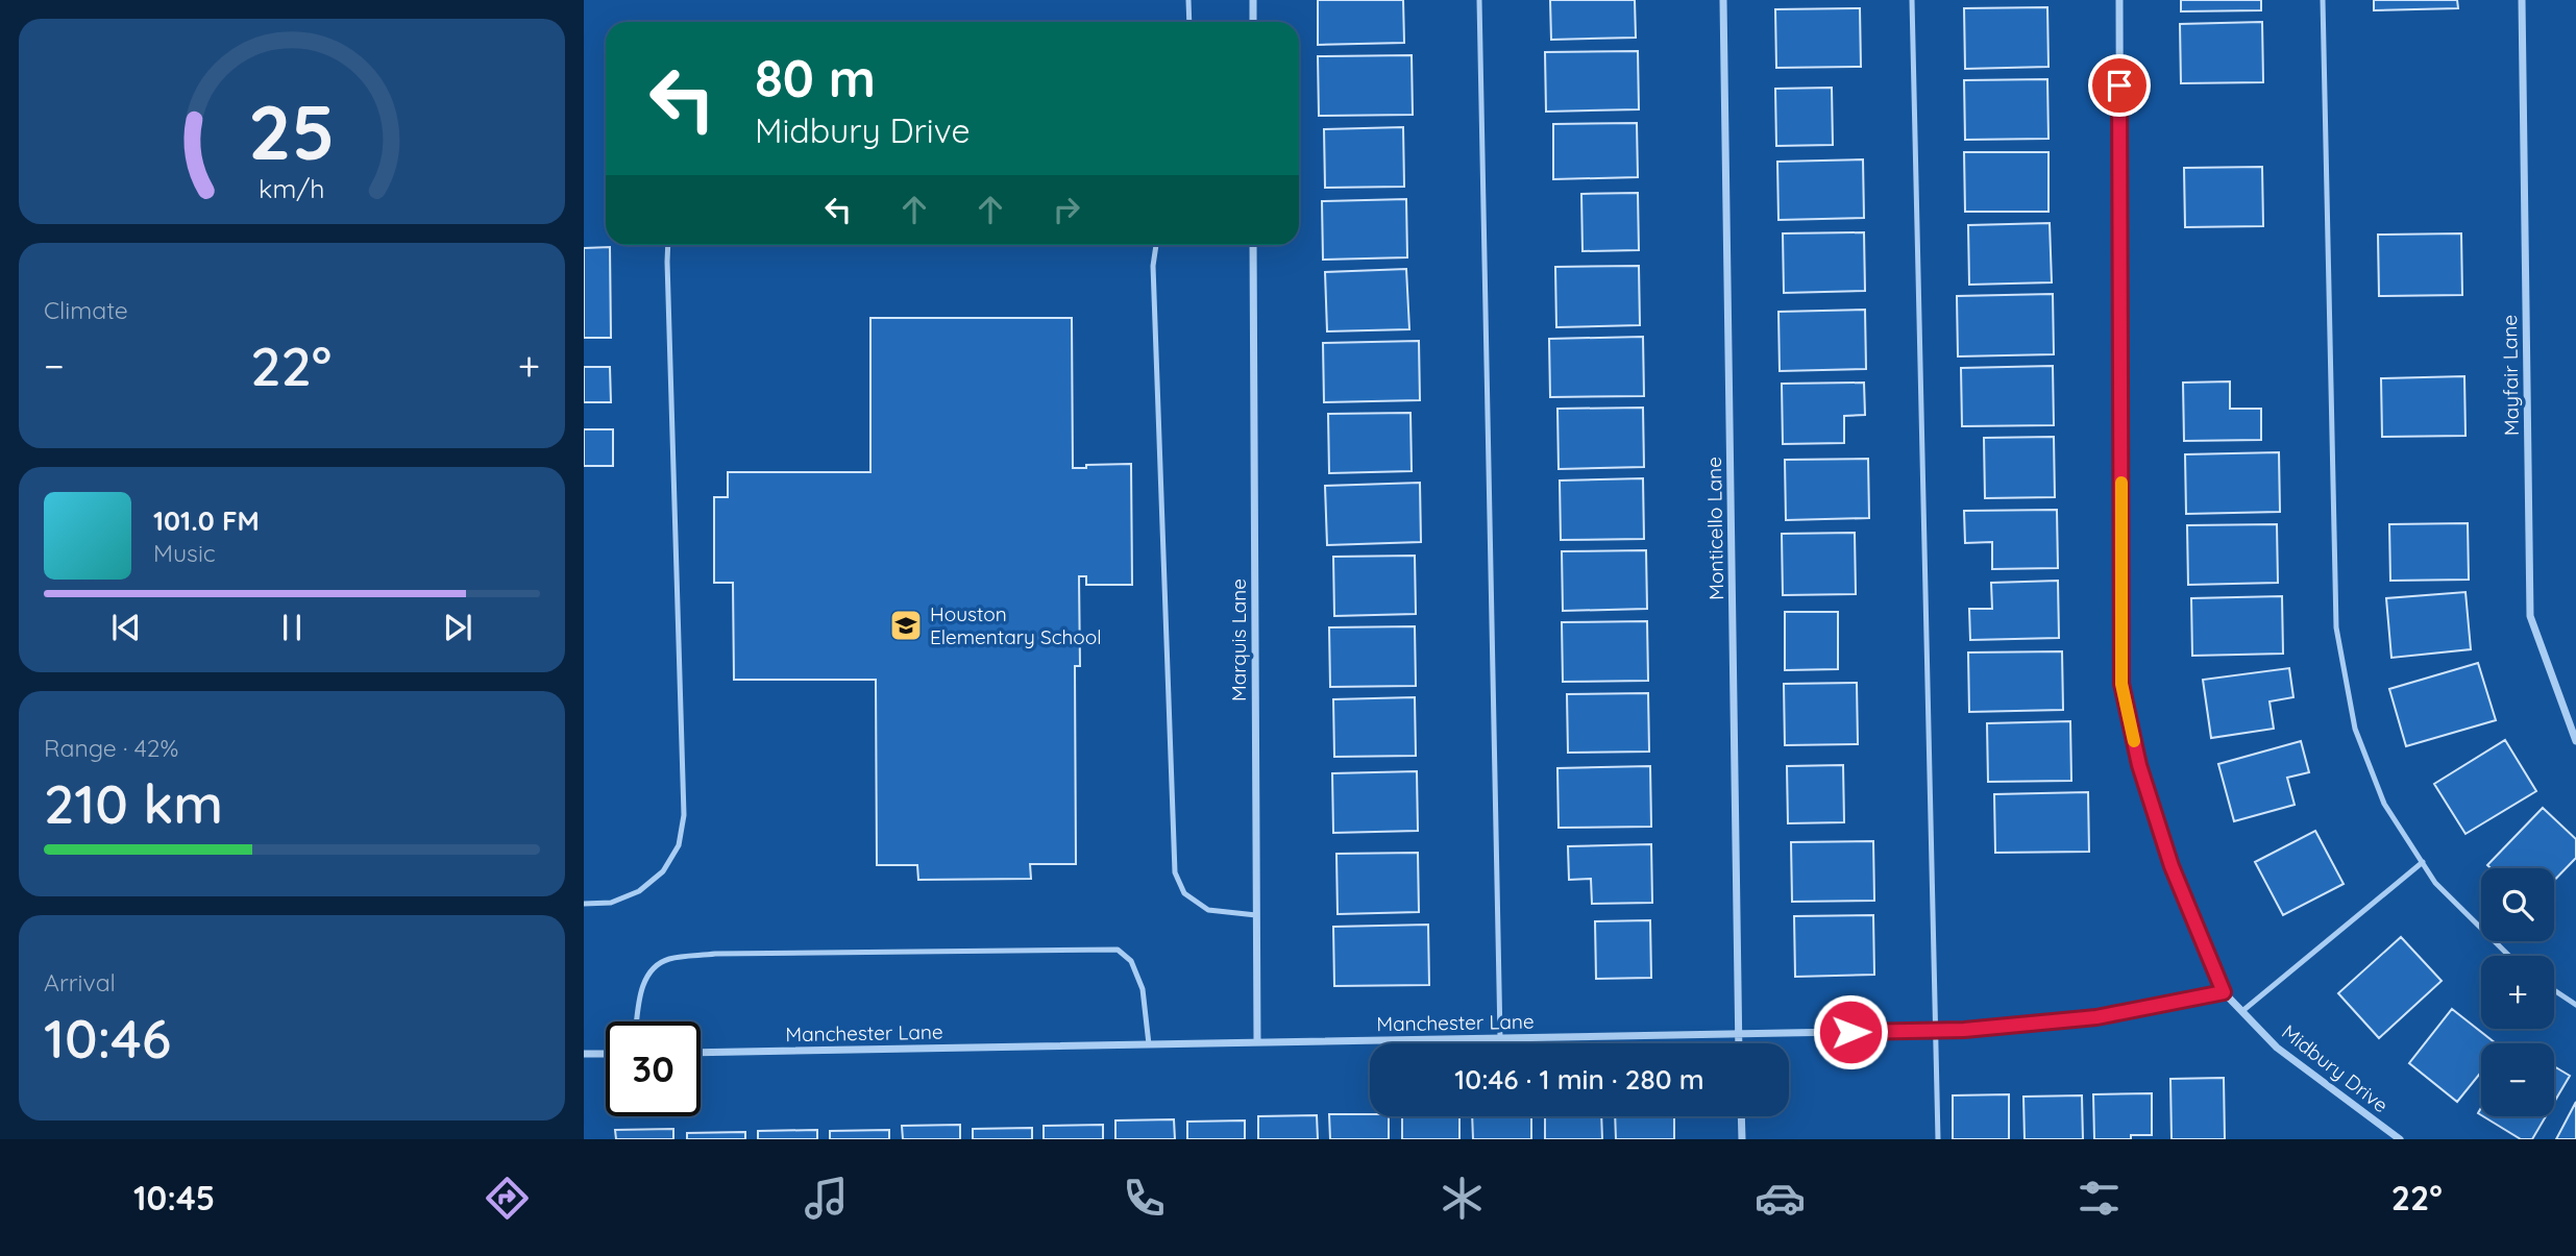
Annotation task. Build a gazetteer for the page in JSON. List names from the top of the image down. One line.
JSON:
{"streets":{"street":["Mayfair Lane","Monticello Lane","Marquis Lane","Manchester Lane","Midbury Drive"]},"crossings":[["Monticello Lane","Manchester Lane"],["Marquis Lane","Manchester Lane"],["Manchester Lane","Midbury Drive"]],"places":{"school or university":["Houston Elementary School"]},"page":{"turn":["80 m","Midbury Drive"],"tile":["Climate",["Range · 42%","210 km"],["Arrival","10:46"]],"heat":["−","22°","+"],"song":["101.0 FM","Music"],"map_buttons":["+","−"],"limit":"30","trip":"10:46 · 1 min · 280 m","tabs":["10:45","22°"],"gauge":["25","km/h"]}}
